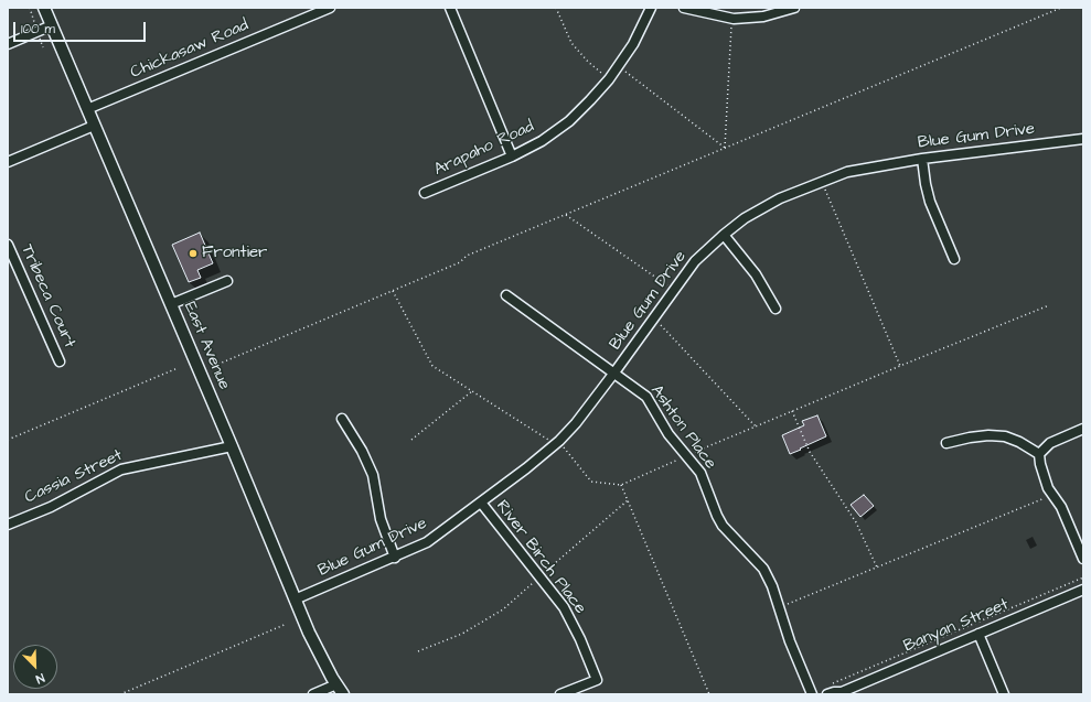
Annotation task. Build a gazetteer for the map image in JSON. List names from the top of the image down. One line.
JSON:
{"streets":{"main road":["East Avenue"],"street":["Chickasaw Road","Blue Gum Drive","Arapaho Road","Tribeca Court","Ashton Place","Cassia Street","River Birch Place","Banyan Street"]},"crossings":[["Chickasaw Road","East Avenue"],["Blue Gum Drive","East Avenue"],["Blue Gum Drive","Ashton Place"],["Blue Gum Drive","River Birch Place"],["East Avenue","Cassia Street"]],"places":["Frontier"],"scale_bar":"100 m","north":"bottom right"}
